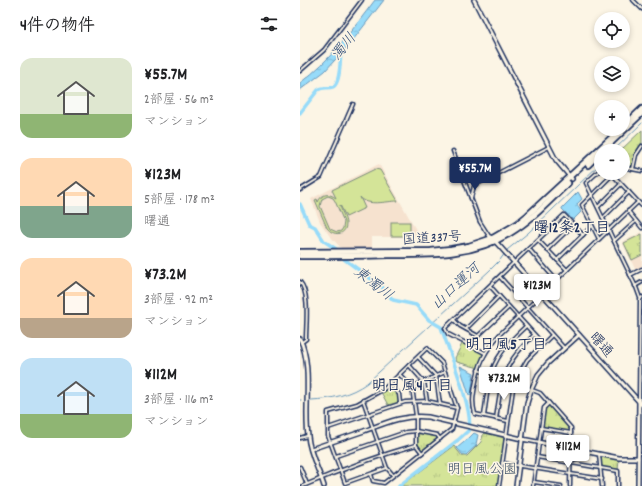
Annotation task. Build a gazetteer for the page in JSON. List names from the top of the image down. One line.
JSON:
{"streets":{"highway":["国道337号"],"street":["曙通"]},"crossings":[["国道337号","曙通"]],"districts":["曙12条2丁目","明日風5丁目","明日風4丁目"],"water":["濁川","東濁川","山口運河"],"parks":["明日風公園"],"page":{"heading":"4件の物件","map_buttons":["+","−"],"list":[{"name":"¥55.7M","note":"2部屋 · 56 m² · マンション"},{"name":"¥123M","note":"5部屋 · 178 m² · 曙通"},{"name":"¥73.2M","note":"3部屋 · 92 m² · マンション"},{"name":"¥112M","note":"3部屋 · 116 m² · マンション"}],"price":["¥55.7M","¥123M","¥73.2M","¥112M"]}}
